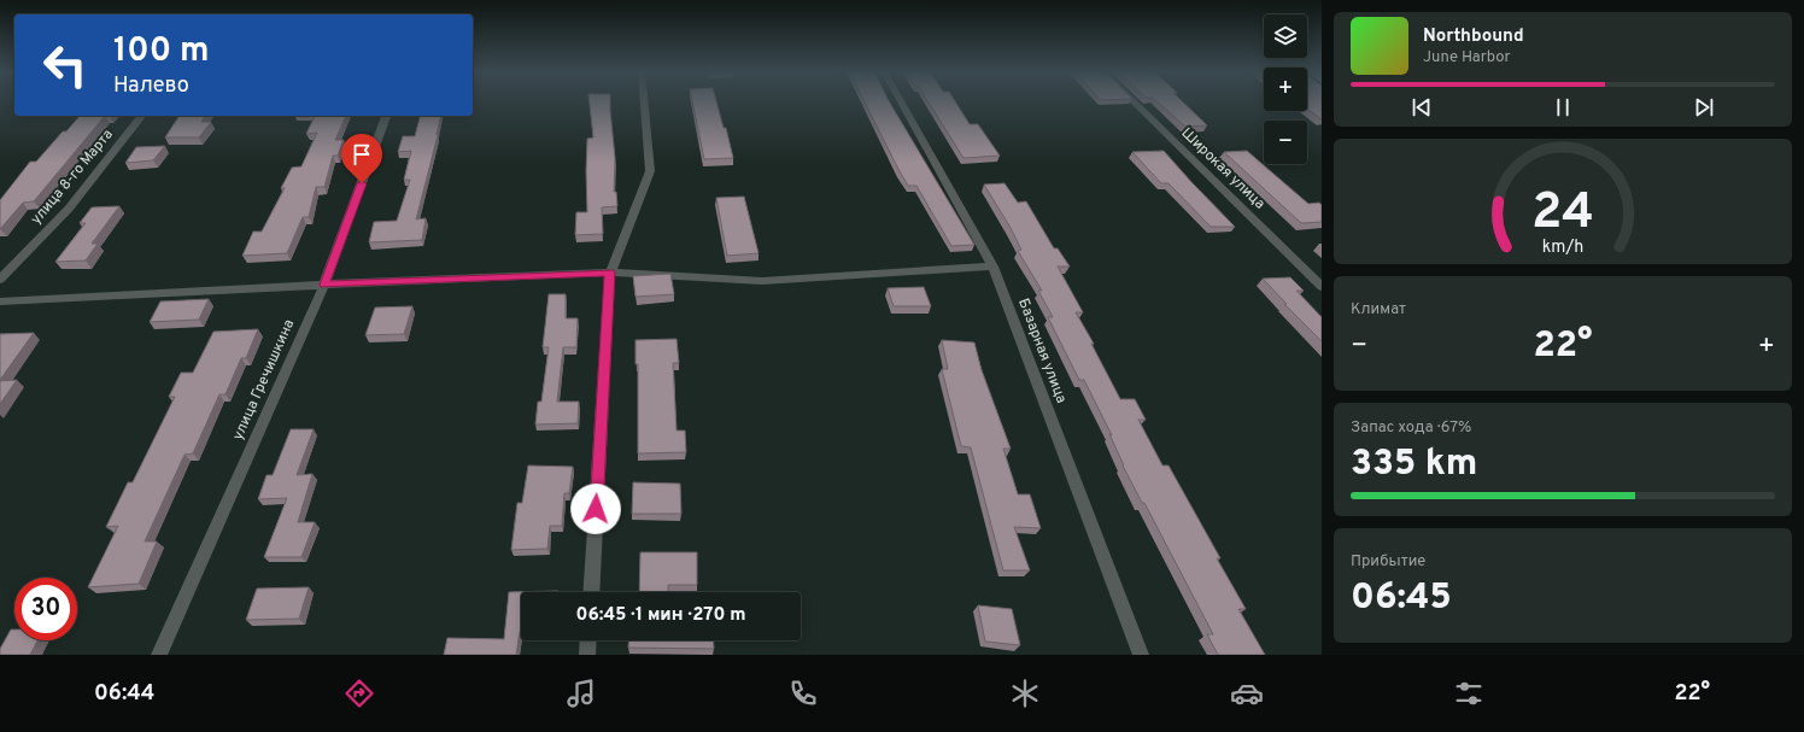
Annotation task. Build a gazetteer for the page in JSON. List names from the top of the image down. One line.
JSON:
{"streets":{"street":["Широкая улица","улица 8-го Марта","Базарная улица","улица Гречишкина"]},"page":{"map_buttons":["+","−"],"turn":["100 m","Налево"],"song":["Northbound","June Harbor"],"tile":["Климат",["Запас хода · 67%","335 km"],["Прибытие","06:45"]],"heat":["−","22°","+"],"limit":"30","trip":"06:45 · 1 мин · 270 m","tabs":["06:44","22°"],"gauge":["24","km/h"]}}
